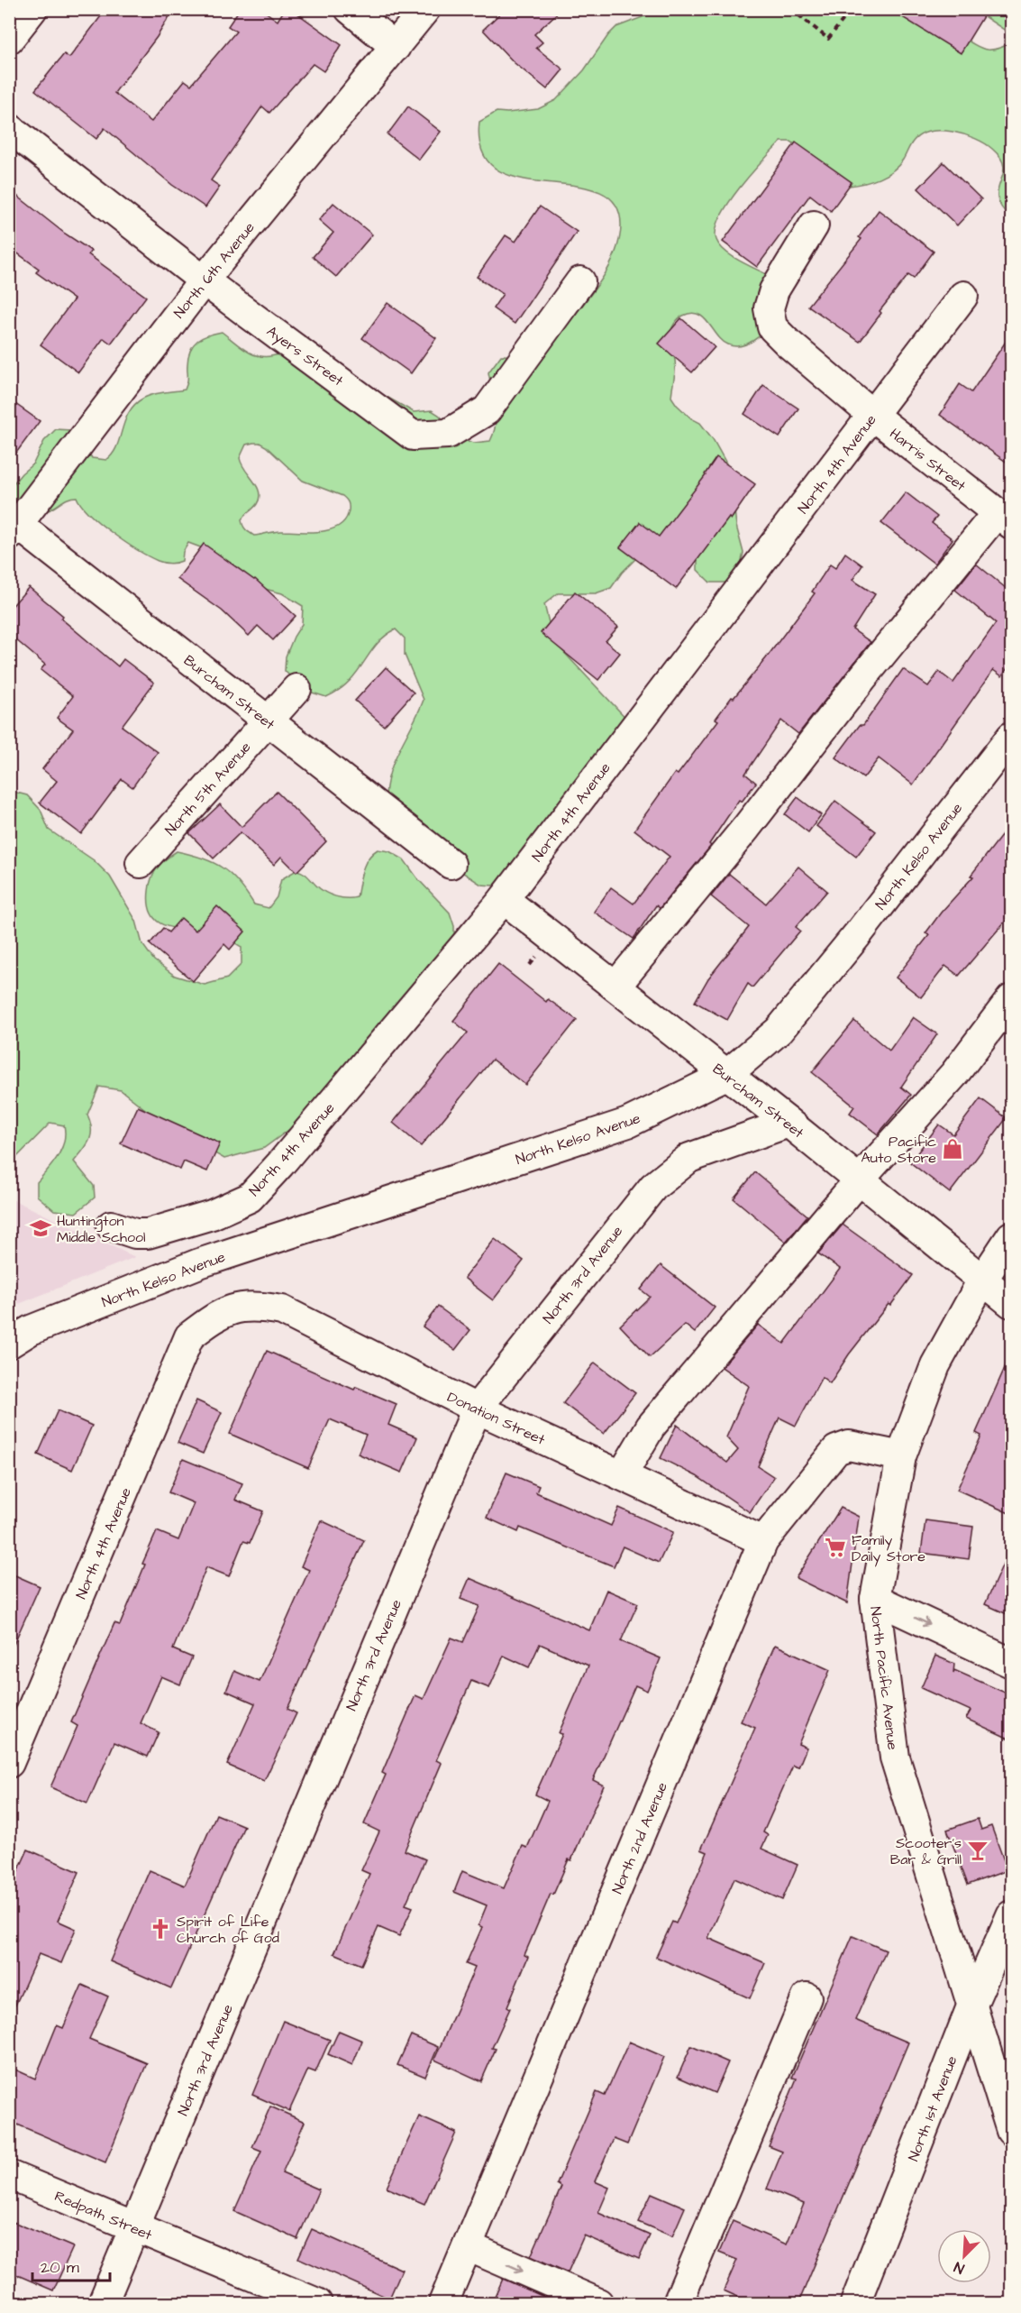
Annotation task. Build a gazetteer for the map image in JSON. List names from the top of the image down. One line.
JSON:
{"streets":{"street":["North 6th Avenue","Ayers Street","Harris Street","North 4th Avenue","Burcham Street","North 5th Avenue","North Kelso Avenue","North 3rd Avenue","Donation Street","North Pacific Avenue","North 2nd Avenue","North 1st Avenue","Redpath Street"]},"crossings":[["North 6th Avenue","Ayers Street"],["North 6th Avenue","Burcham Street"],["Harris Street","North 4th Avenue"],["North 4th Avenue","Burcham Street"],["North 4th Avenue","Donation Street"],["Burcham Street","North 5th Avenue"],["Burcham Street","North Kelso Avenue"],["Burcham Street","North 3rd Avenue"],["Burcham Street","North Pacific Avenue"],["North 3rd Avenue","Donation Street"],["North 3rd Avenue","Redpath Street"],["Donation Street","North 2nd Avenue"],["North Pacific Avenue","North 2nd Avenue"],["North Pacific Avenue","North 1st Avenue"]],"places":{"shop":["Pacific Auto Store"],"school or university":["Huntington Middle School"],"supermarket":["Family Daily Store"],"bar":["Scooter's Bar & Grill"],"church":["Spirit of Life Church of God"]},"scale_bar":"20 m","north":"bottom left"}
